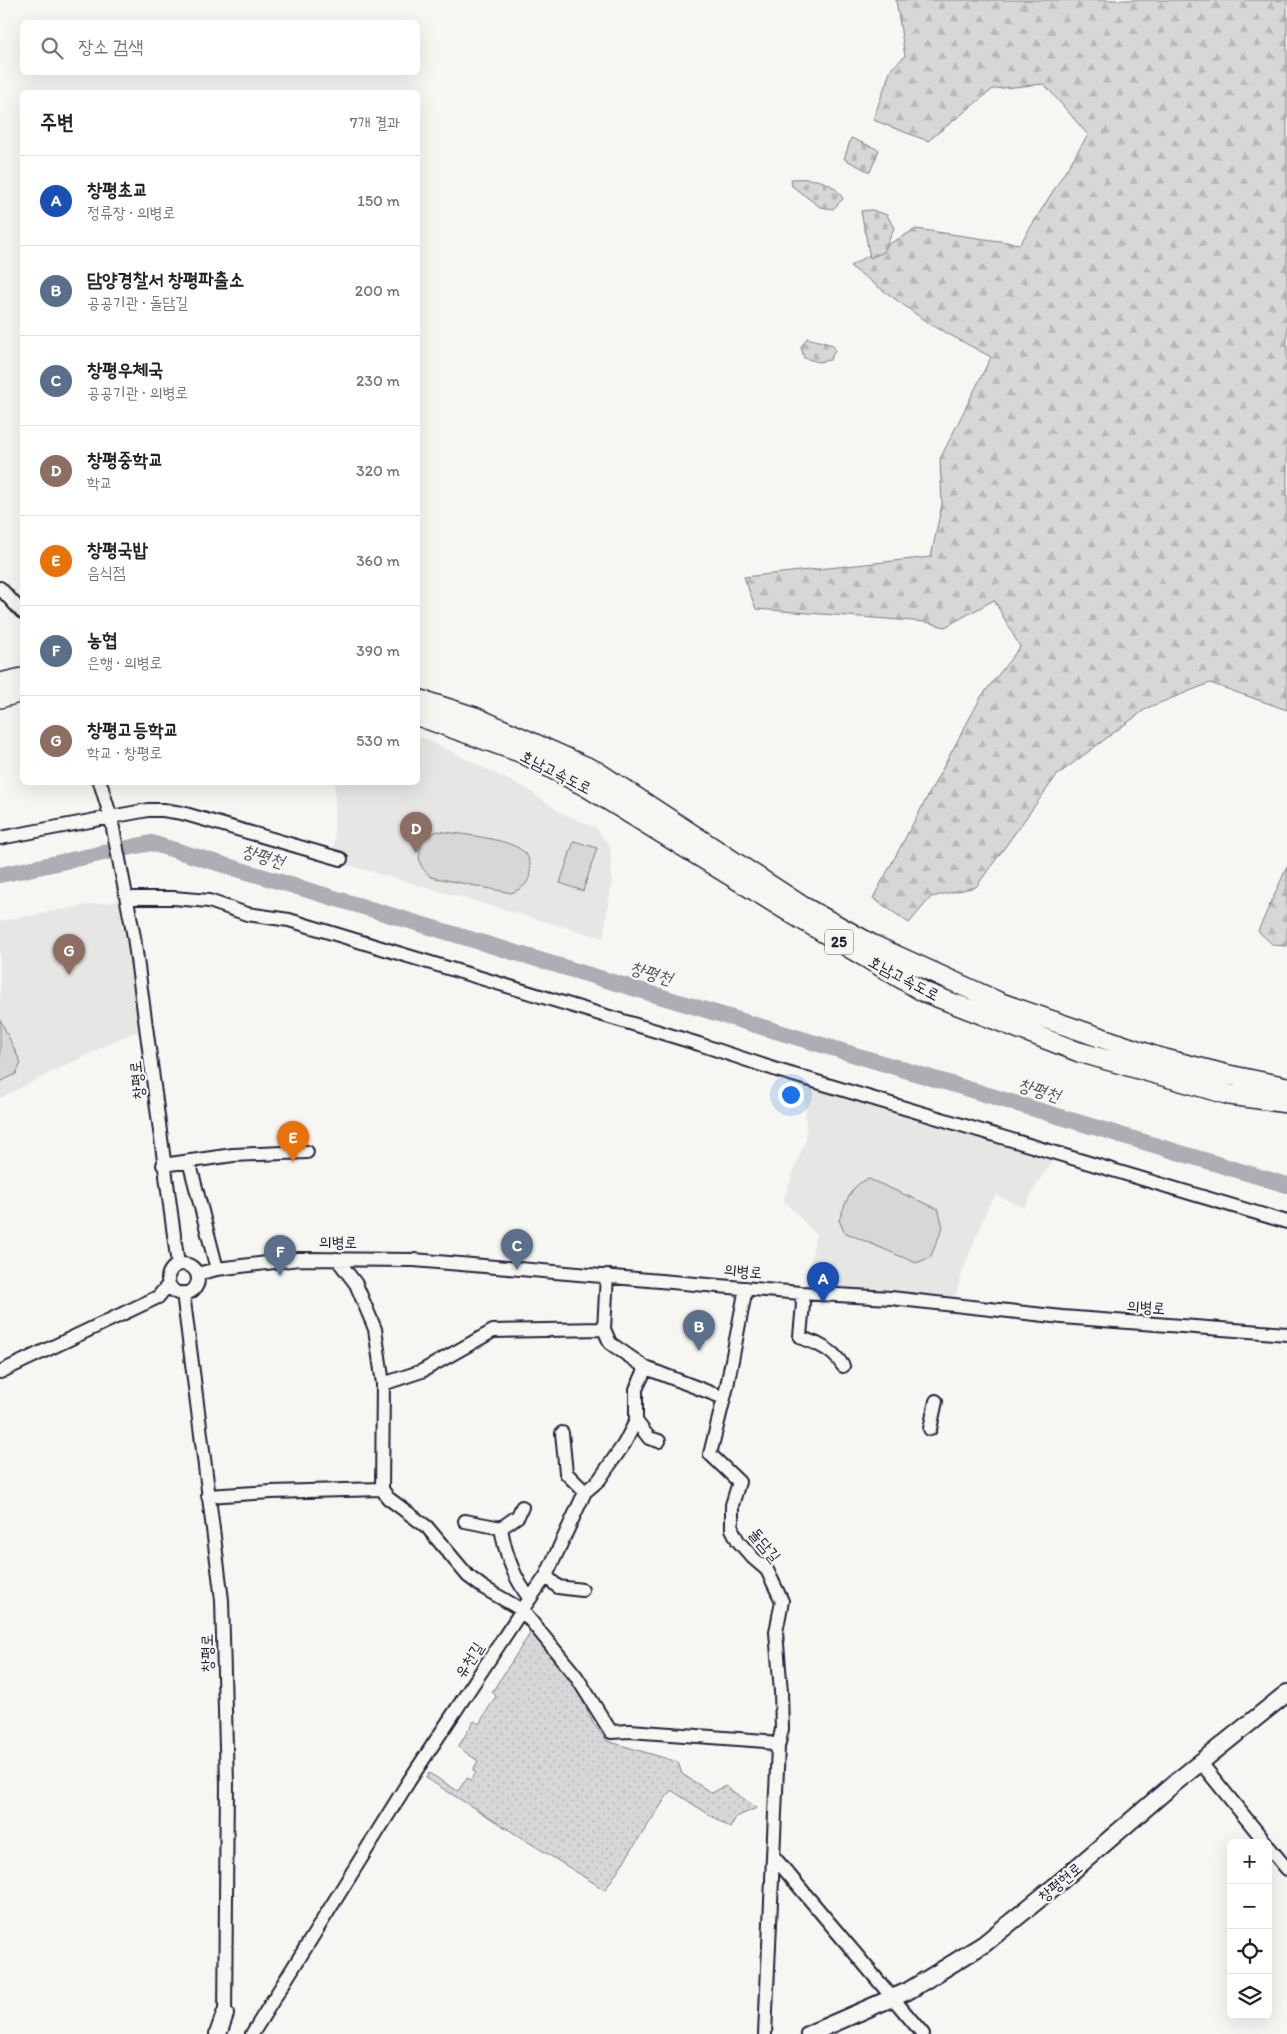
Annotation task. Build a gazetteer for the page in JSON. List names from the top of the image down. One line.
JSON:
{"streets":{"highway":["호남고속도로","25"],"main road":["창평현로"],"street":["창평로","의병로","돌담길","유천길"]},"crossings":[["창평로","의병로"],["의병로","돌담길"]],"water":["창평천"],"page":{"search":"장소 검색","heading":["주변","7개 결과"],"list":[{"mark":"A","name":"창평초교","note":"정류장 · 의병로","value":"150 m"},{"mark":"B","name":"담양경찰서 창평파출소","note":"공공기관 · 돌담길","value":"200 m"},{"mark":"C","name":"창평우체국","note":"공공기관 · 의병로","value":"230 m"},{"mark":"D","name":"창평중학교","note":"학교","value":"320 m"},{"mark":"E","name":"창평국밥","note":"음식점","value":"360 m"},{"mark":"F","name":"농협","note":"은행 · 의병로","value":"390 m"},{"mark":"G","name":"창평고등학교","note":"학교 · 창평로","value":"530 m"}],"pins":["D","G","E","C","F","A","B"],"map_buttons":["+","−"]}}
